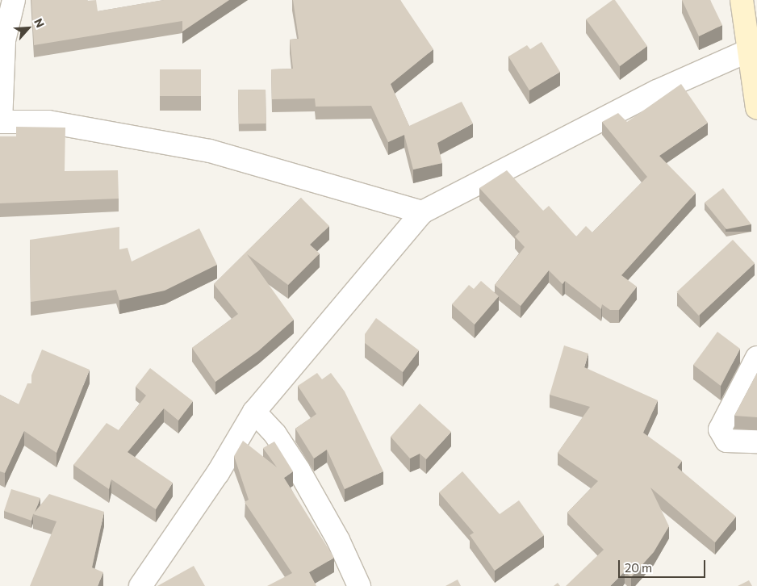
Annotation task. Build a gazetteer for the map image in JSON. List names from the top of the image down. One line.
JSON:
{"scale_bar":"20 m","north":"top right"}
